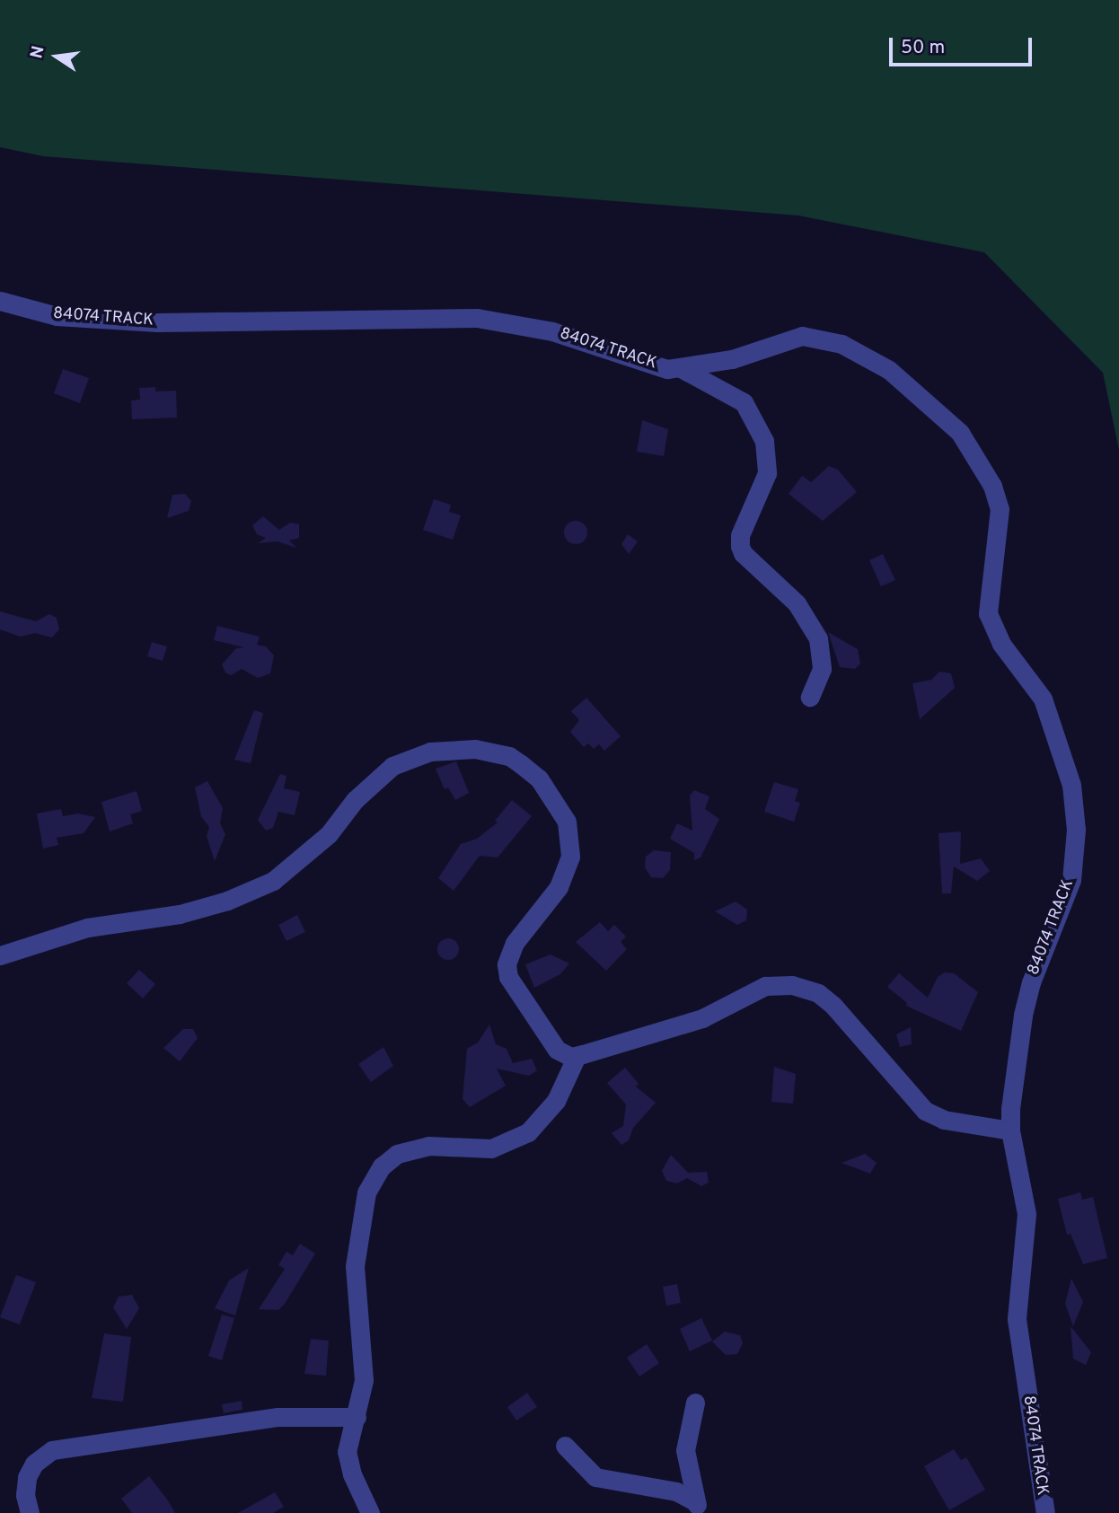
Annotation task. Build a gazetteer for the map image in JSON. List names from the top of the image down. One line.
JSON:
{"streets":{"street":["84074 TRACK"]},"scale_bar":"50 m","north":"left"}
